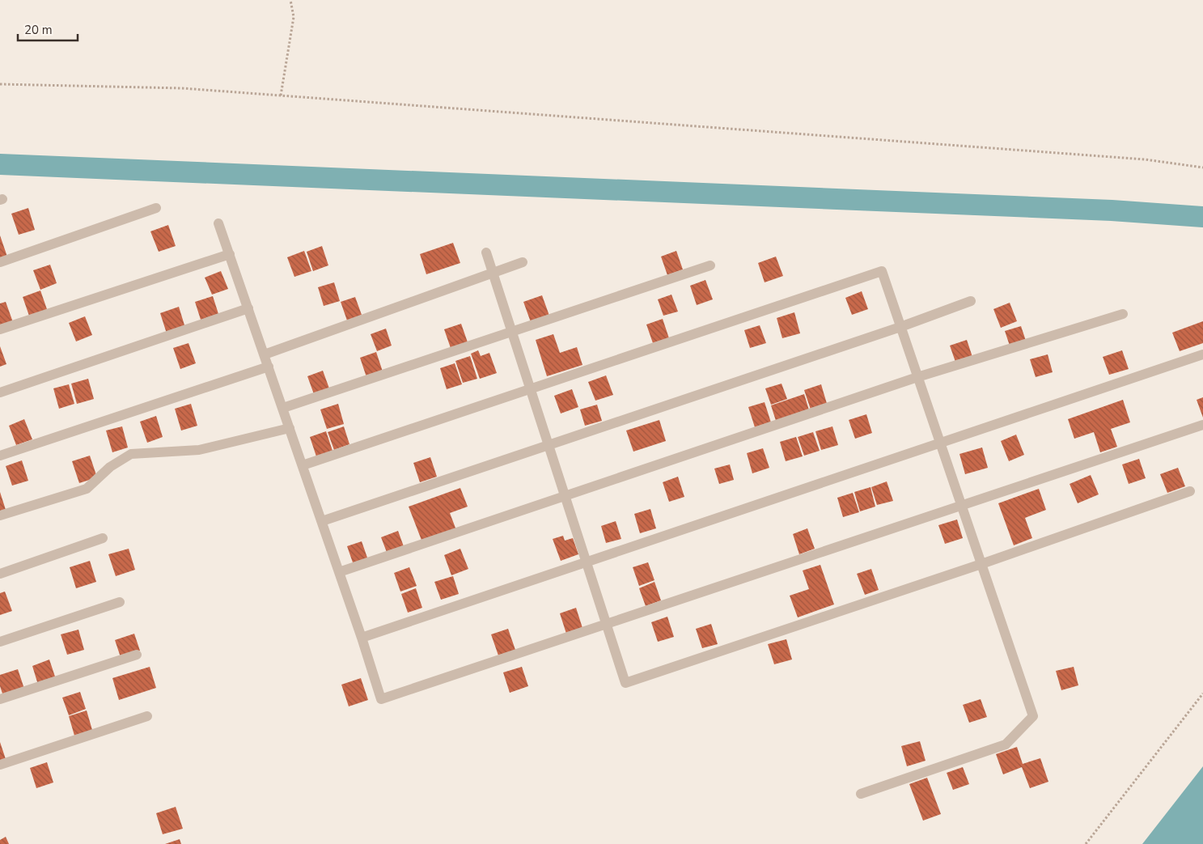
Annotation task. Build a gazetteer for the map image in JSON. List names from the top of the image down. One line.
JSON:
{"scale_bar":"20 m"}
